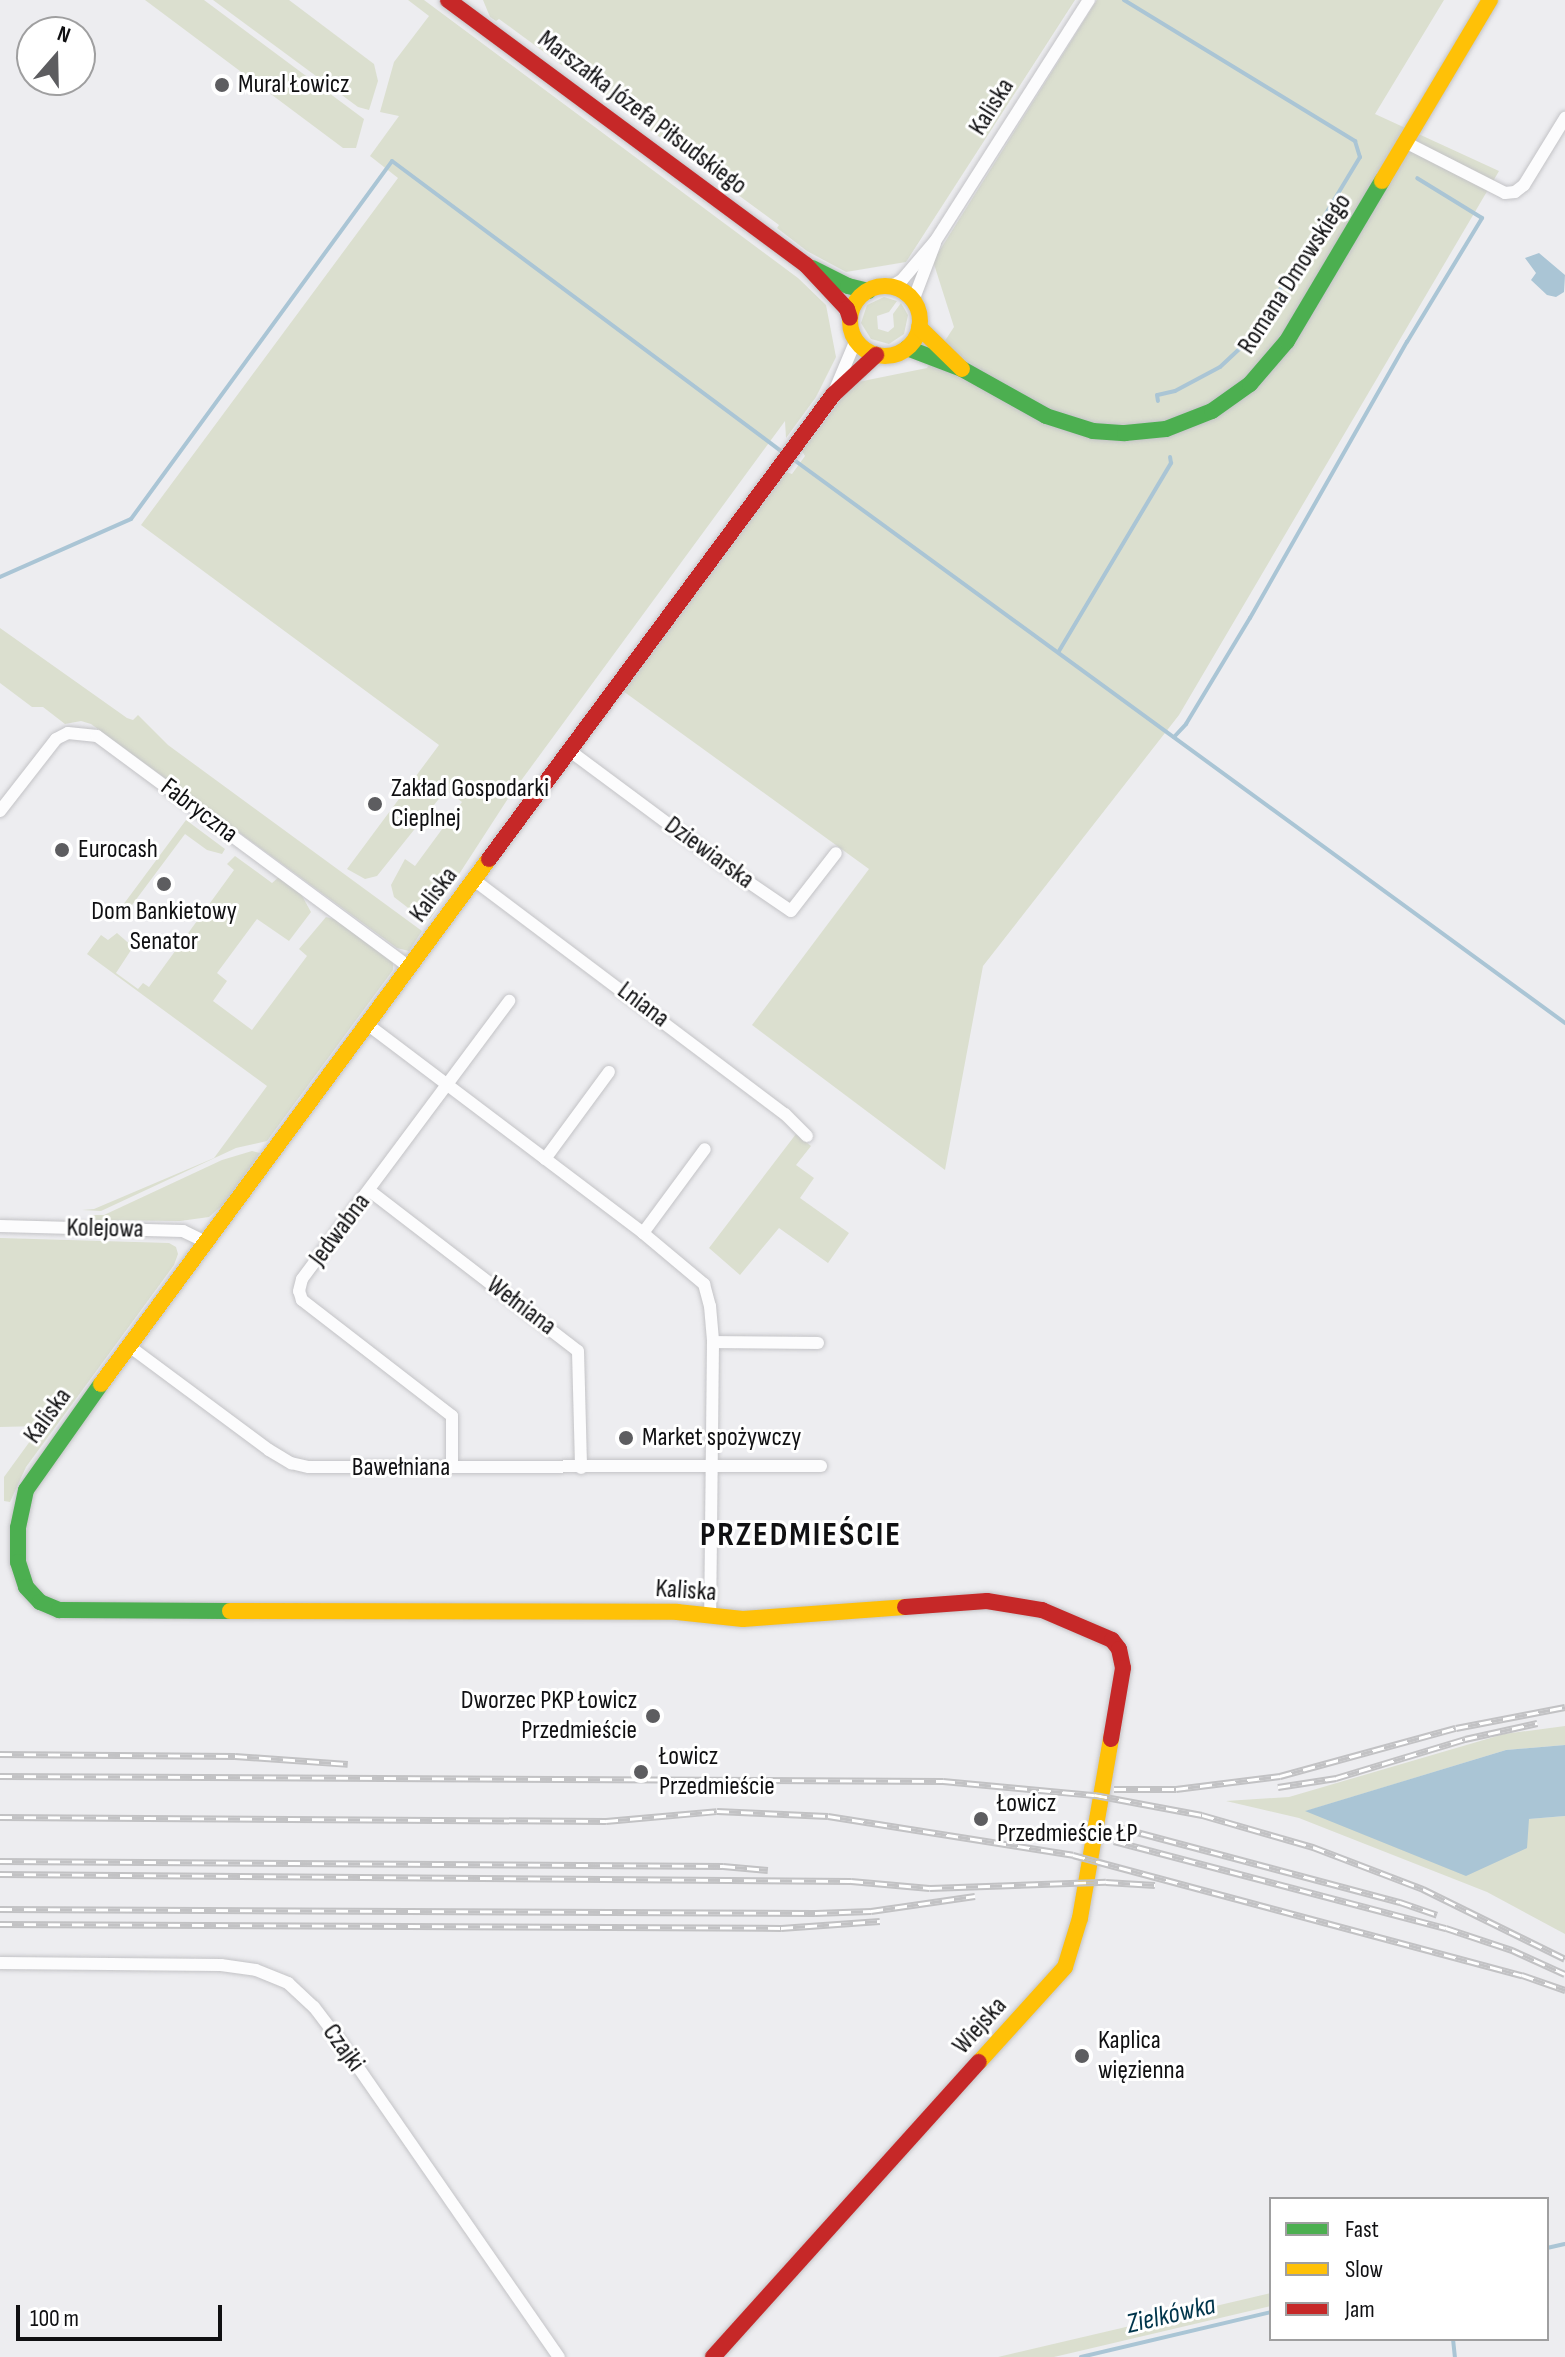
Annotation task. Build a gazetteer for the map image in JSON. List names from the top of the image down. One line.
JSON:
{"streets":{"street":["Kaliska","Marszałka Józefa Piłsudskiego","Romana Dmowskiego","Fabryczna","Dziewiarska","Lniana","Kolejowa","Jedwabna","Wełniana","Bawełniana","Wiejska","Czajki"]},"crossings":[["Kaliska","Marszałka Józefa Piłsudskiego"],["Kaliska","Romana Dmowskiego"],["Kaliska","Fabryczna"],["Kaliska","Dziewiarska"],["Kaliska","Lniana"],["Kaliska","Kolejowa"],["Kaliska","Bawełniana"],["Kaliska","Wiejska"],["Marszałka Józefa Piłsudskiego","Romana Dmowskiego"],["Jedwabna","Wełniana"],["Jedwabna","Bawełniana"],["Wełniana","Bawełniana"]],"districts":["PRZEDMIEŚCIE"],"water":["Zielkówka"],"places":["Mural Łowicz","Zakład Gospodarki Cieplnej","Eurocash","Dom Bankietowy Senator","Market spożywczy","Dworzec PKP Łowicz Przedmieście","Łowicz Przedmieście","Łowicz Przedmieście ŁP","Kaplica więzienna"],"legend":["Fast","Slow","Jam"],"scale_bar":"100 m","north":"top"}
